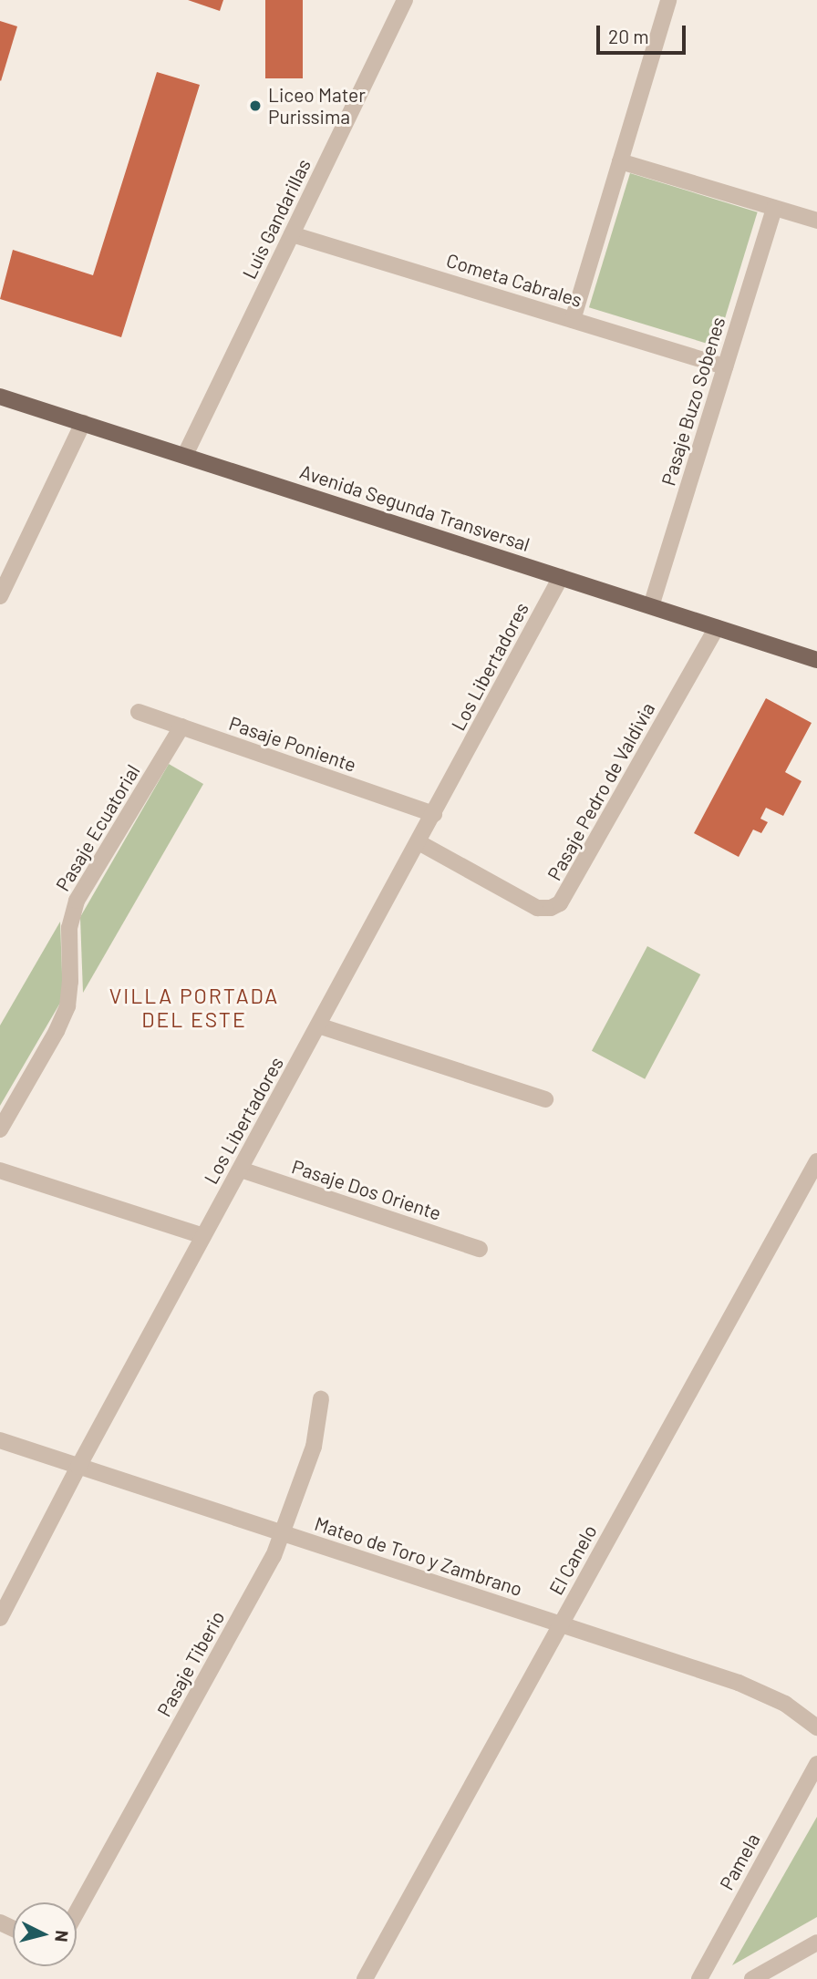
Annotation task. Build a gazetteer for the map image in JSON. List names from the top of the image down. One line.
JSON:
{"streets":{"main road":["Avenida Segunda Transversal"],"street":["Luis Gandarillas","Cometa Cabrales","Pasaje Buzo Sobenes","Los Libertadores","Pasaje Poniente","Pasaje Pedro de Valdivia","Pasaje Ecuatorial","Pasaje Dos Oriente","Mateo de Toro y Zambrano","El Canelo","Pasaje Tiberio","Pamela"]},"crossings":[["Luis Gandarillas","Cometa Cabrales"],["Luis Gandarillas","Avenida Segunda Transversal"],["Cometa Cabrales","Pasaje Buzo Sobenes"],["Pasaje Buzo Sobenes","Avenida Segunda Transversal"],["Avenida Segunda Transversal","Los Libertadores"],["Avenida Segunda Transversal","Pasaje Pedro de Valdivia"],["Los Libertadores","Pasaje Poniente"],["Los Libertadores","Pasaje Pedro de Valdivia"],["Los Libertadores","Pasaje Dos Oriente"],["Los Libertadores","Mateo de Toro y Zambrano"],["Pasaje Poniente","Pasaje Ecuatorial"],["Mateo de Toro y Zambrano","El Canelo"],["Mateo de Toro y Zambrano","Pasaje Tiberio"]],"districts":["VILLA PORTADA DEL ESTE"],"places":["Liceo Mater Purissima"],"scale_bar":"20 m","north":"right"}
